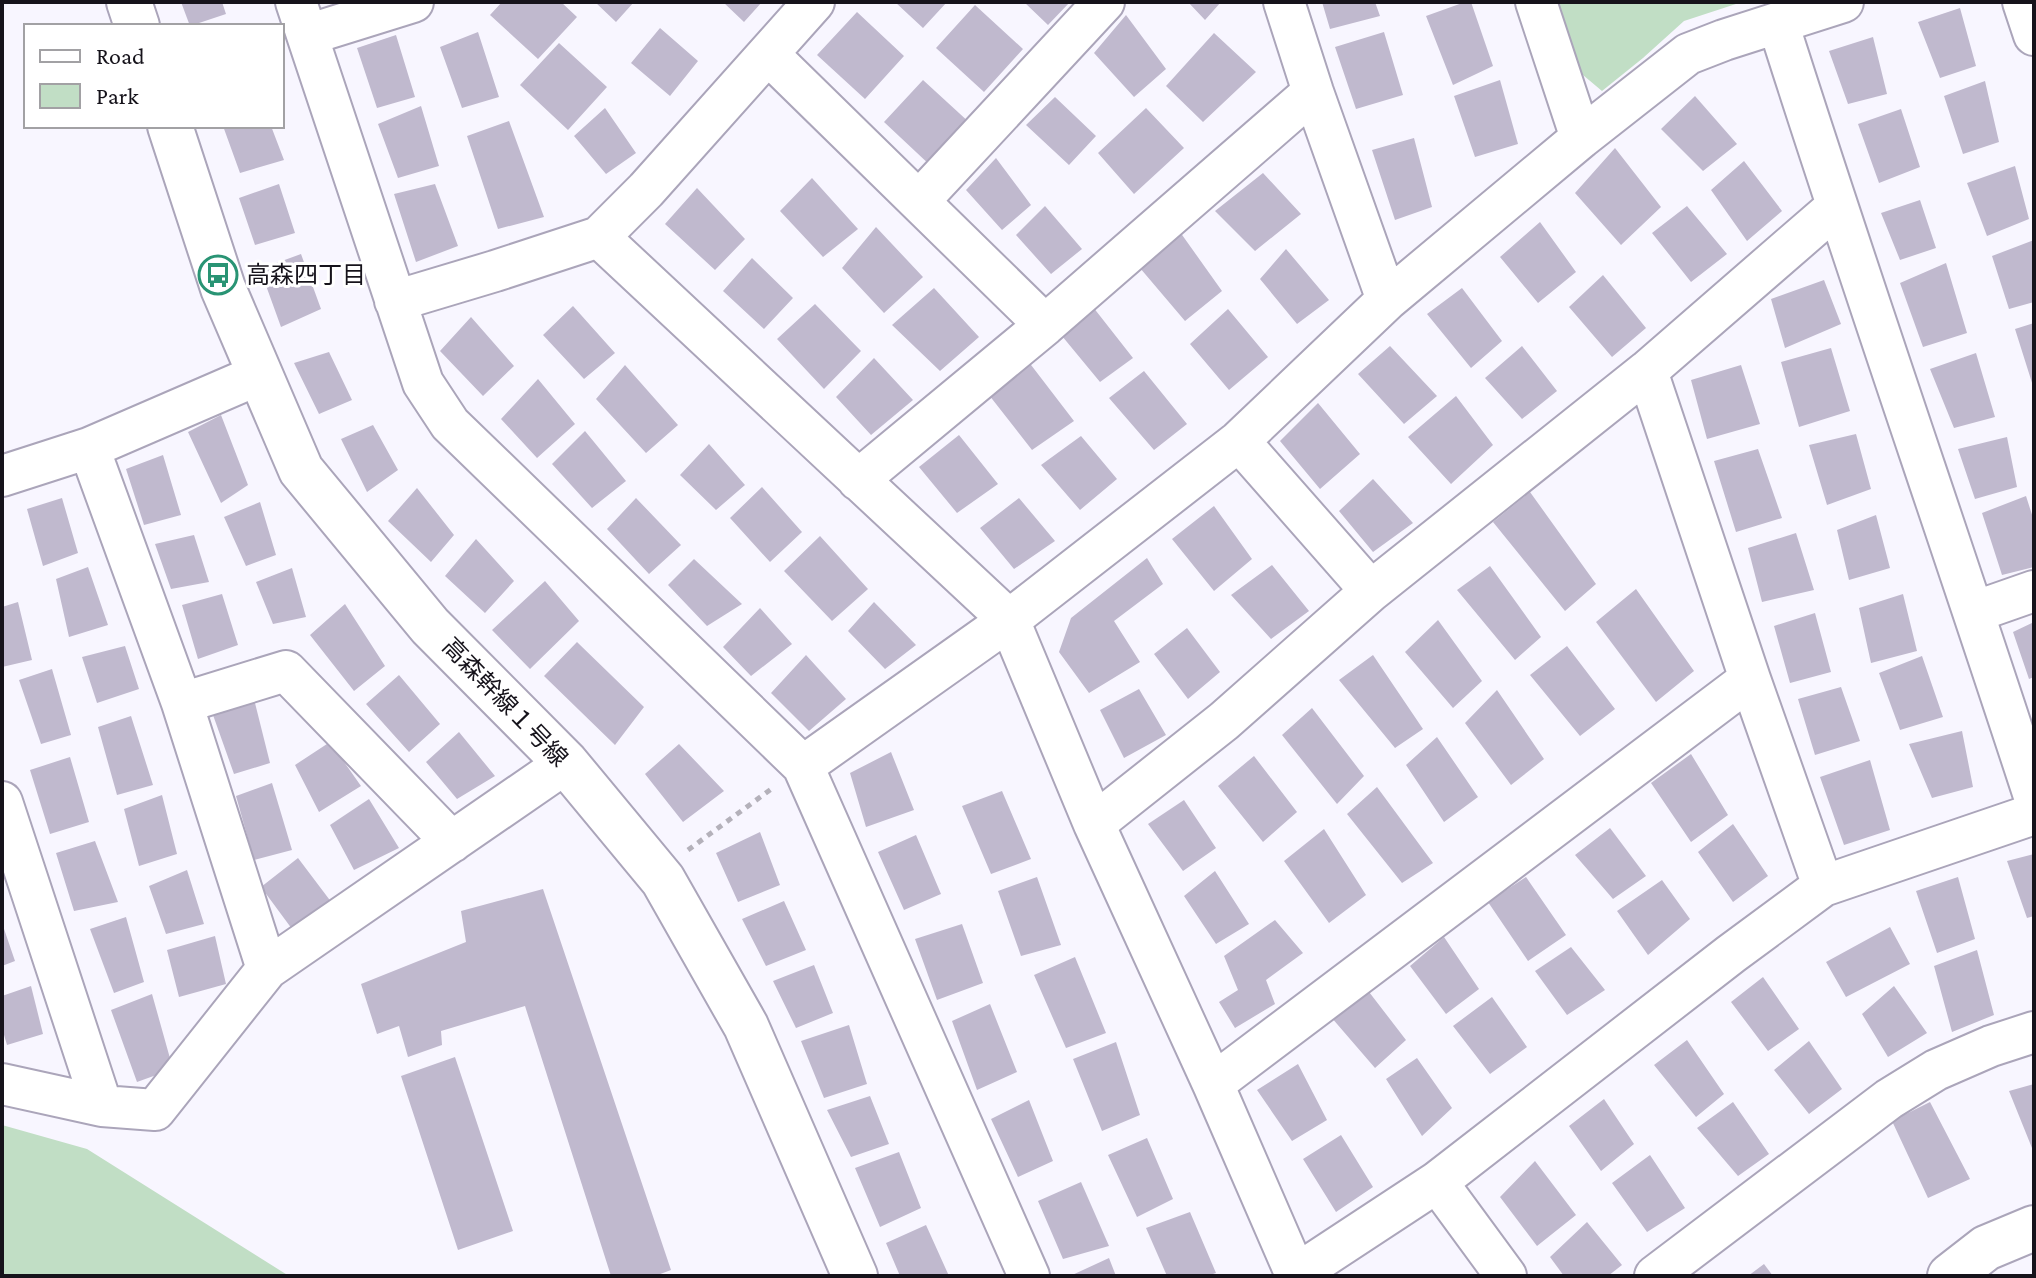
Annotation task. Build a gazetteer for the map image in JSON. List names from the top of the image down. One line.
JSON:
{"streets":{"street":["高森幹線１号線"]},"places":{"bus stop":["高森四丁目"]},"legend":["Road","Park"]}
